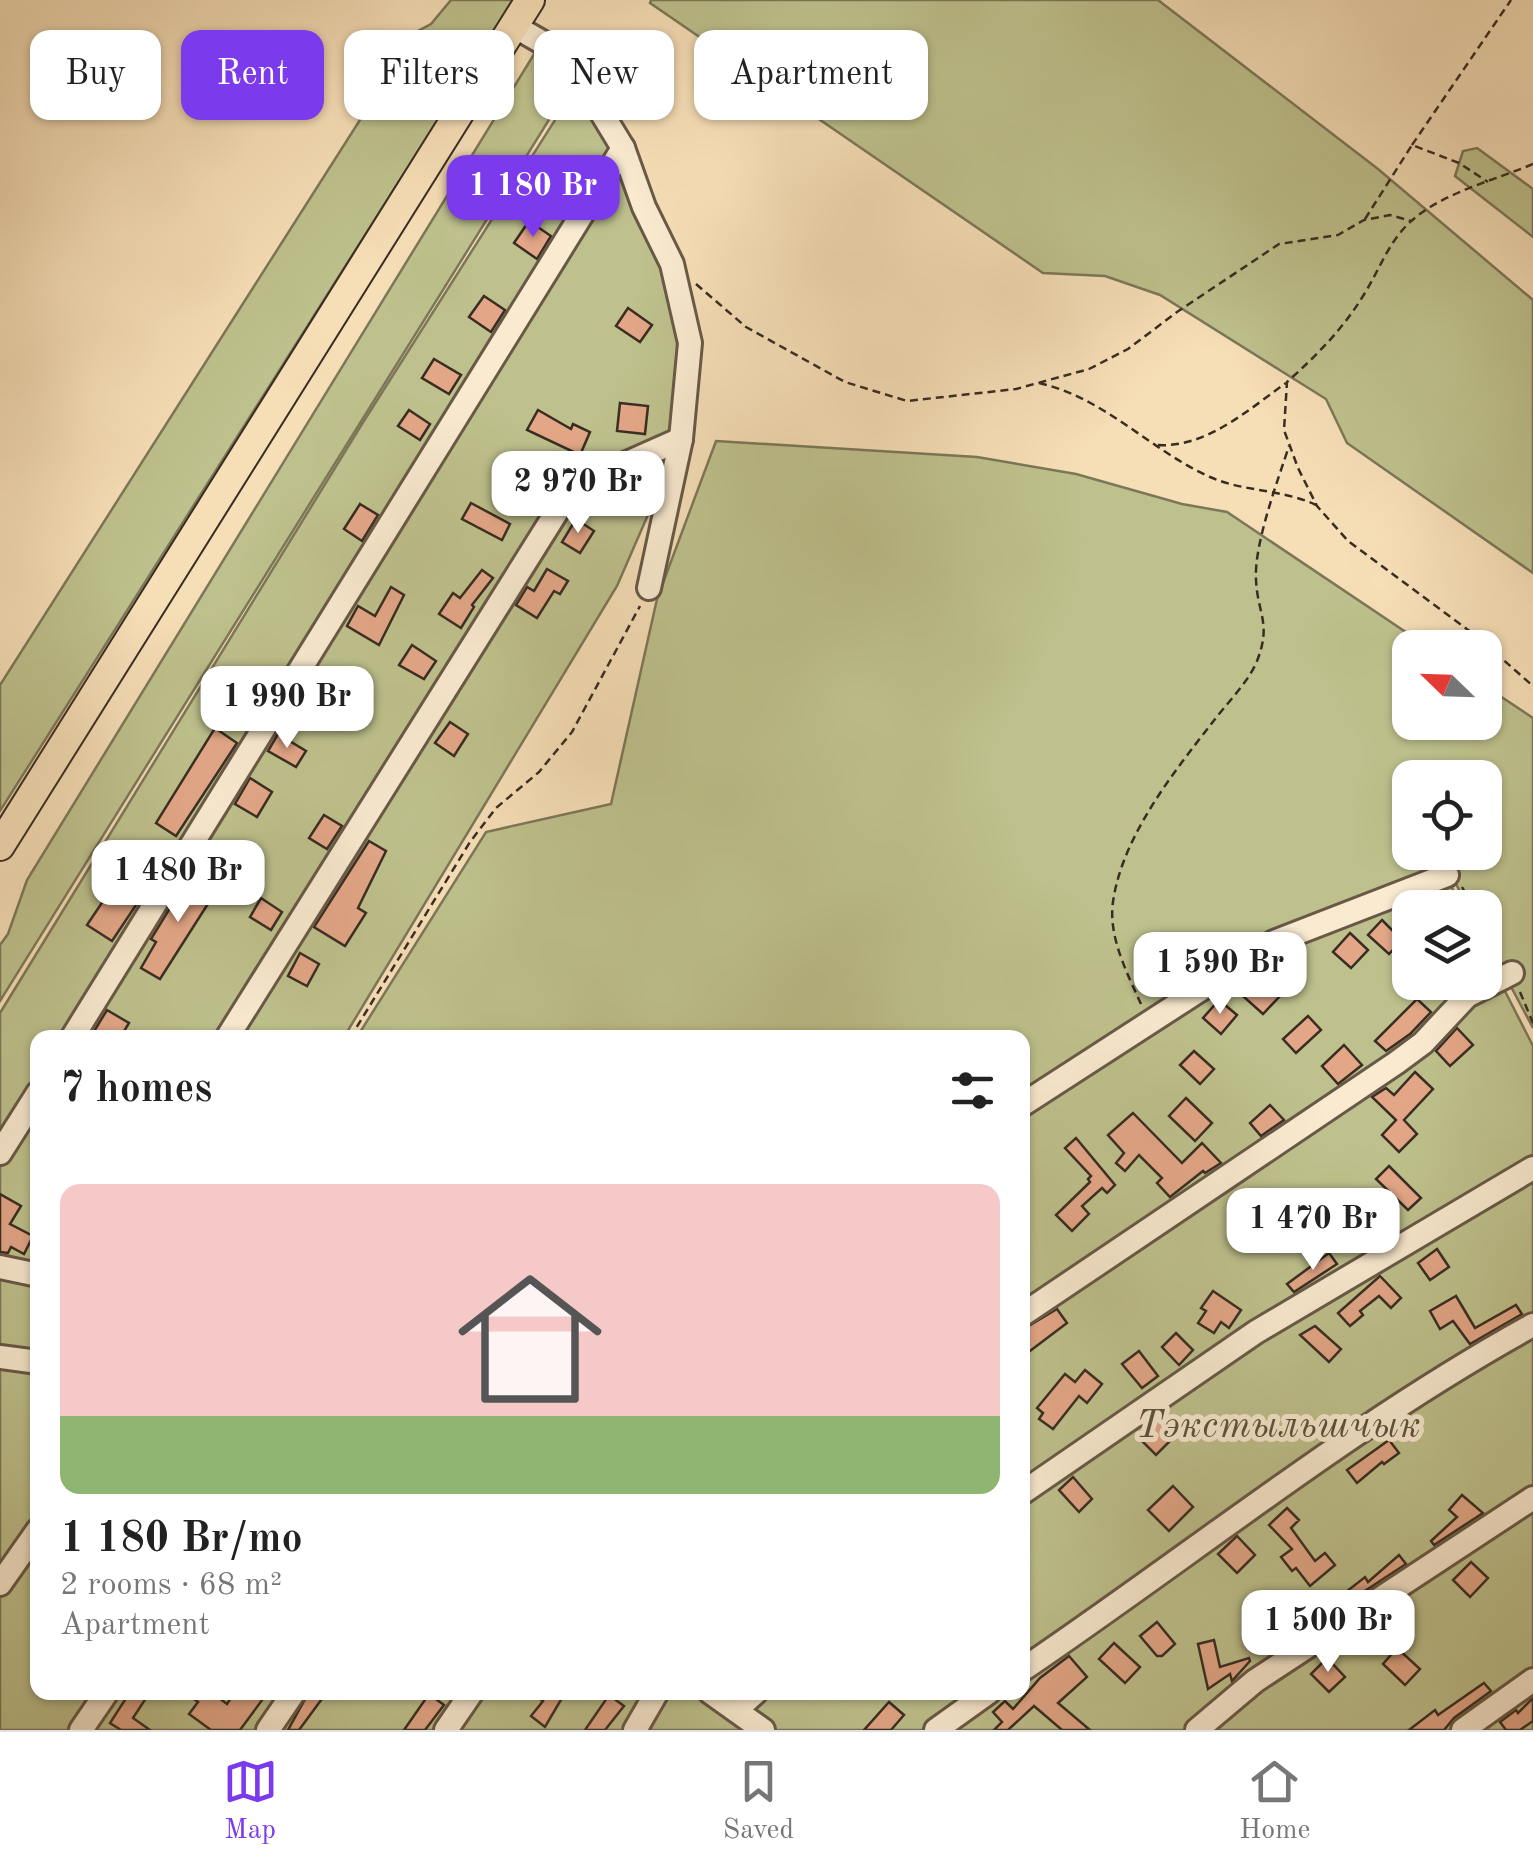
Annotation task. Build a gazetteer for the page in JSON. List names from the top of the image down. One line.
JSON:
{"parks":["Тэкстыльшчык"],"north":"top left","page":{"chip":["Buy","Rent","Filters","New","Apartment"],"price":["1 180 Br","2 970 Br","1 990 Br","1 480 Br","1 590 Br","1 470 Br","1 500 Br"],"heading":"7 homes","list":[{"name":"1 180 Br/mo","note":"2 rooms · 68 m² · Apartment"}],"tabs":["Map","Saved","Home"]}}
